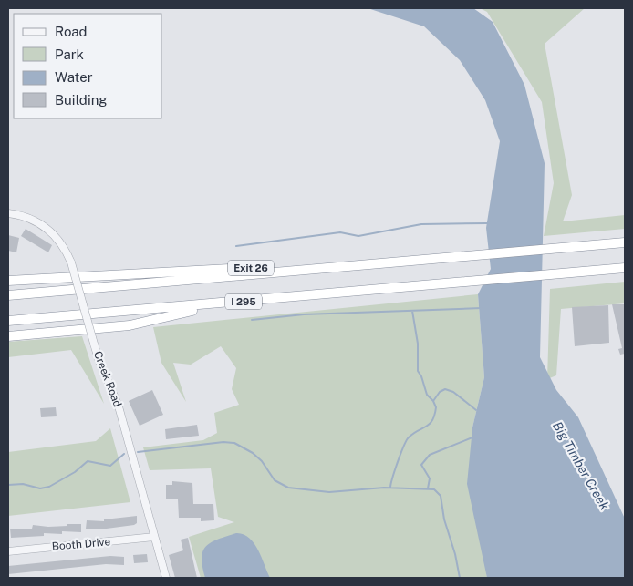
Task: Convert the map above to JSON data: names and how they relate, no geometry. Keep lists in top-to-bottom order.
{
  "streets": {
    "highway": ["Exit 26", "I 295"],
    "street": ["Creek Road", "Booth Drive"]
  },
  "crossings": [
    ["Creek Road", "Booth Drive"]
  ],
  "water": ["Big Timber Creek"],
  "legend": [
    "Road",
    "Park",
    "Water",
    "Building"
  ]
}
